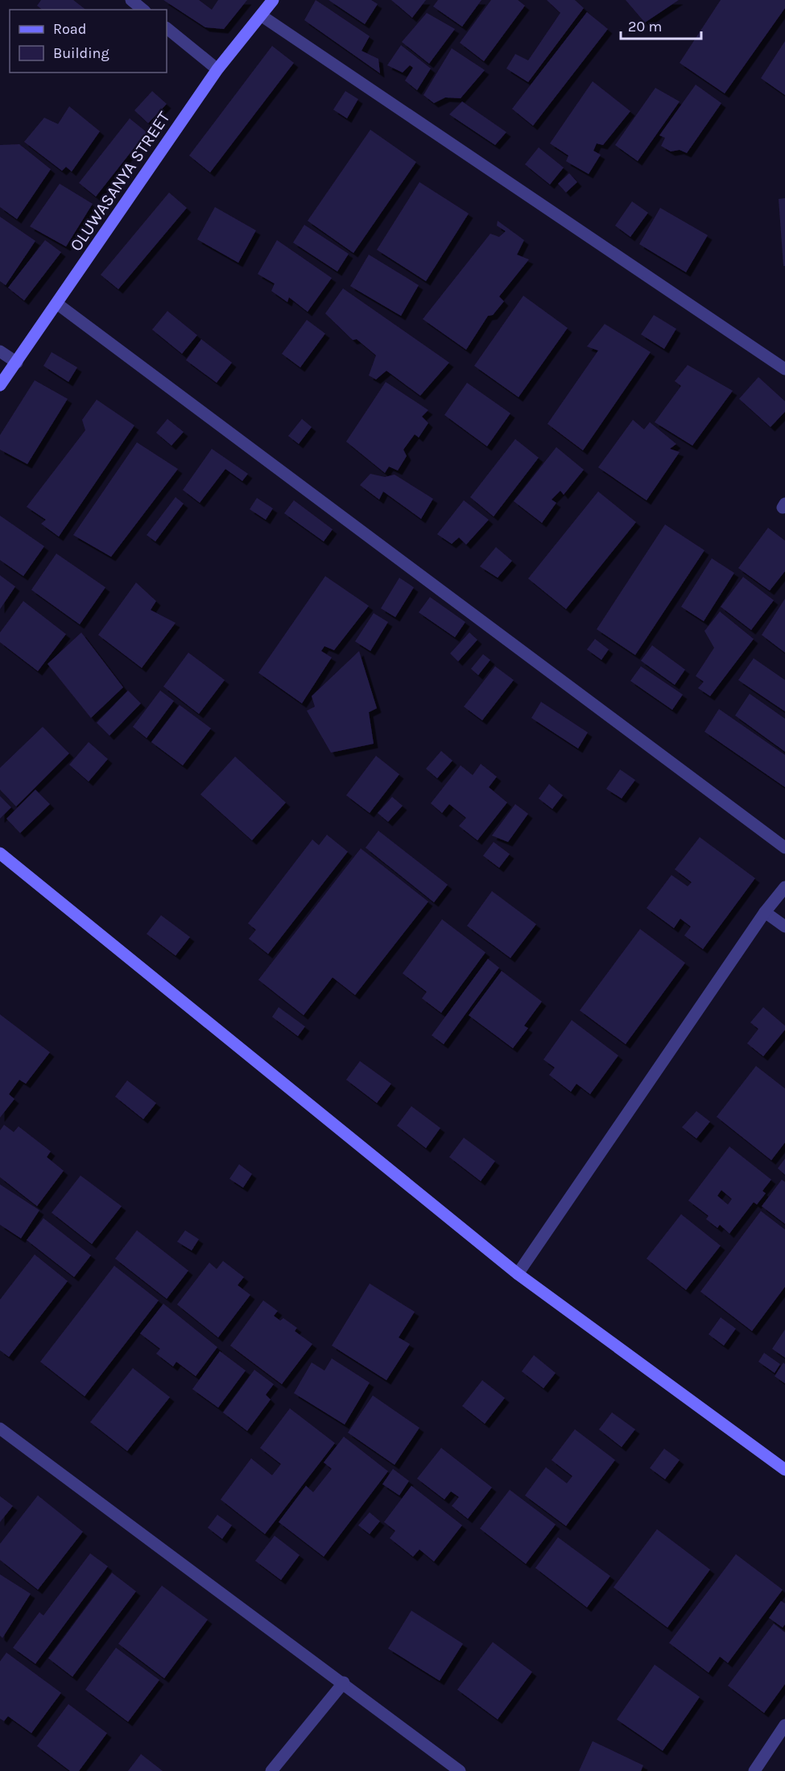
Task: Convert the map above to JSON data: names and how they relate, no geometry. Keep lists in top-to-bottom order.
{
  "streets": {
    "street": ["OLUWASANYA STREET"]
  },
  "legend": ["Road", "Building"],
  "scale_bar": "20 m"
}
